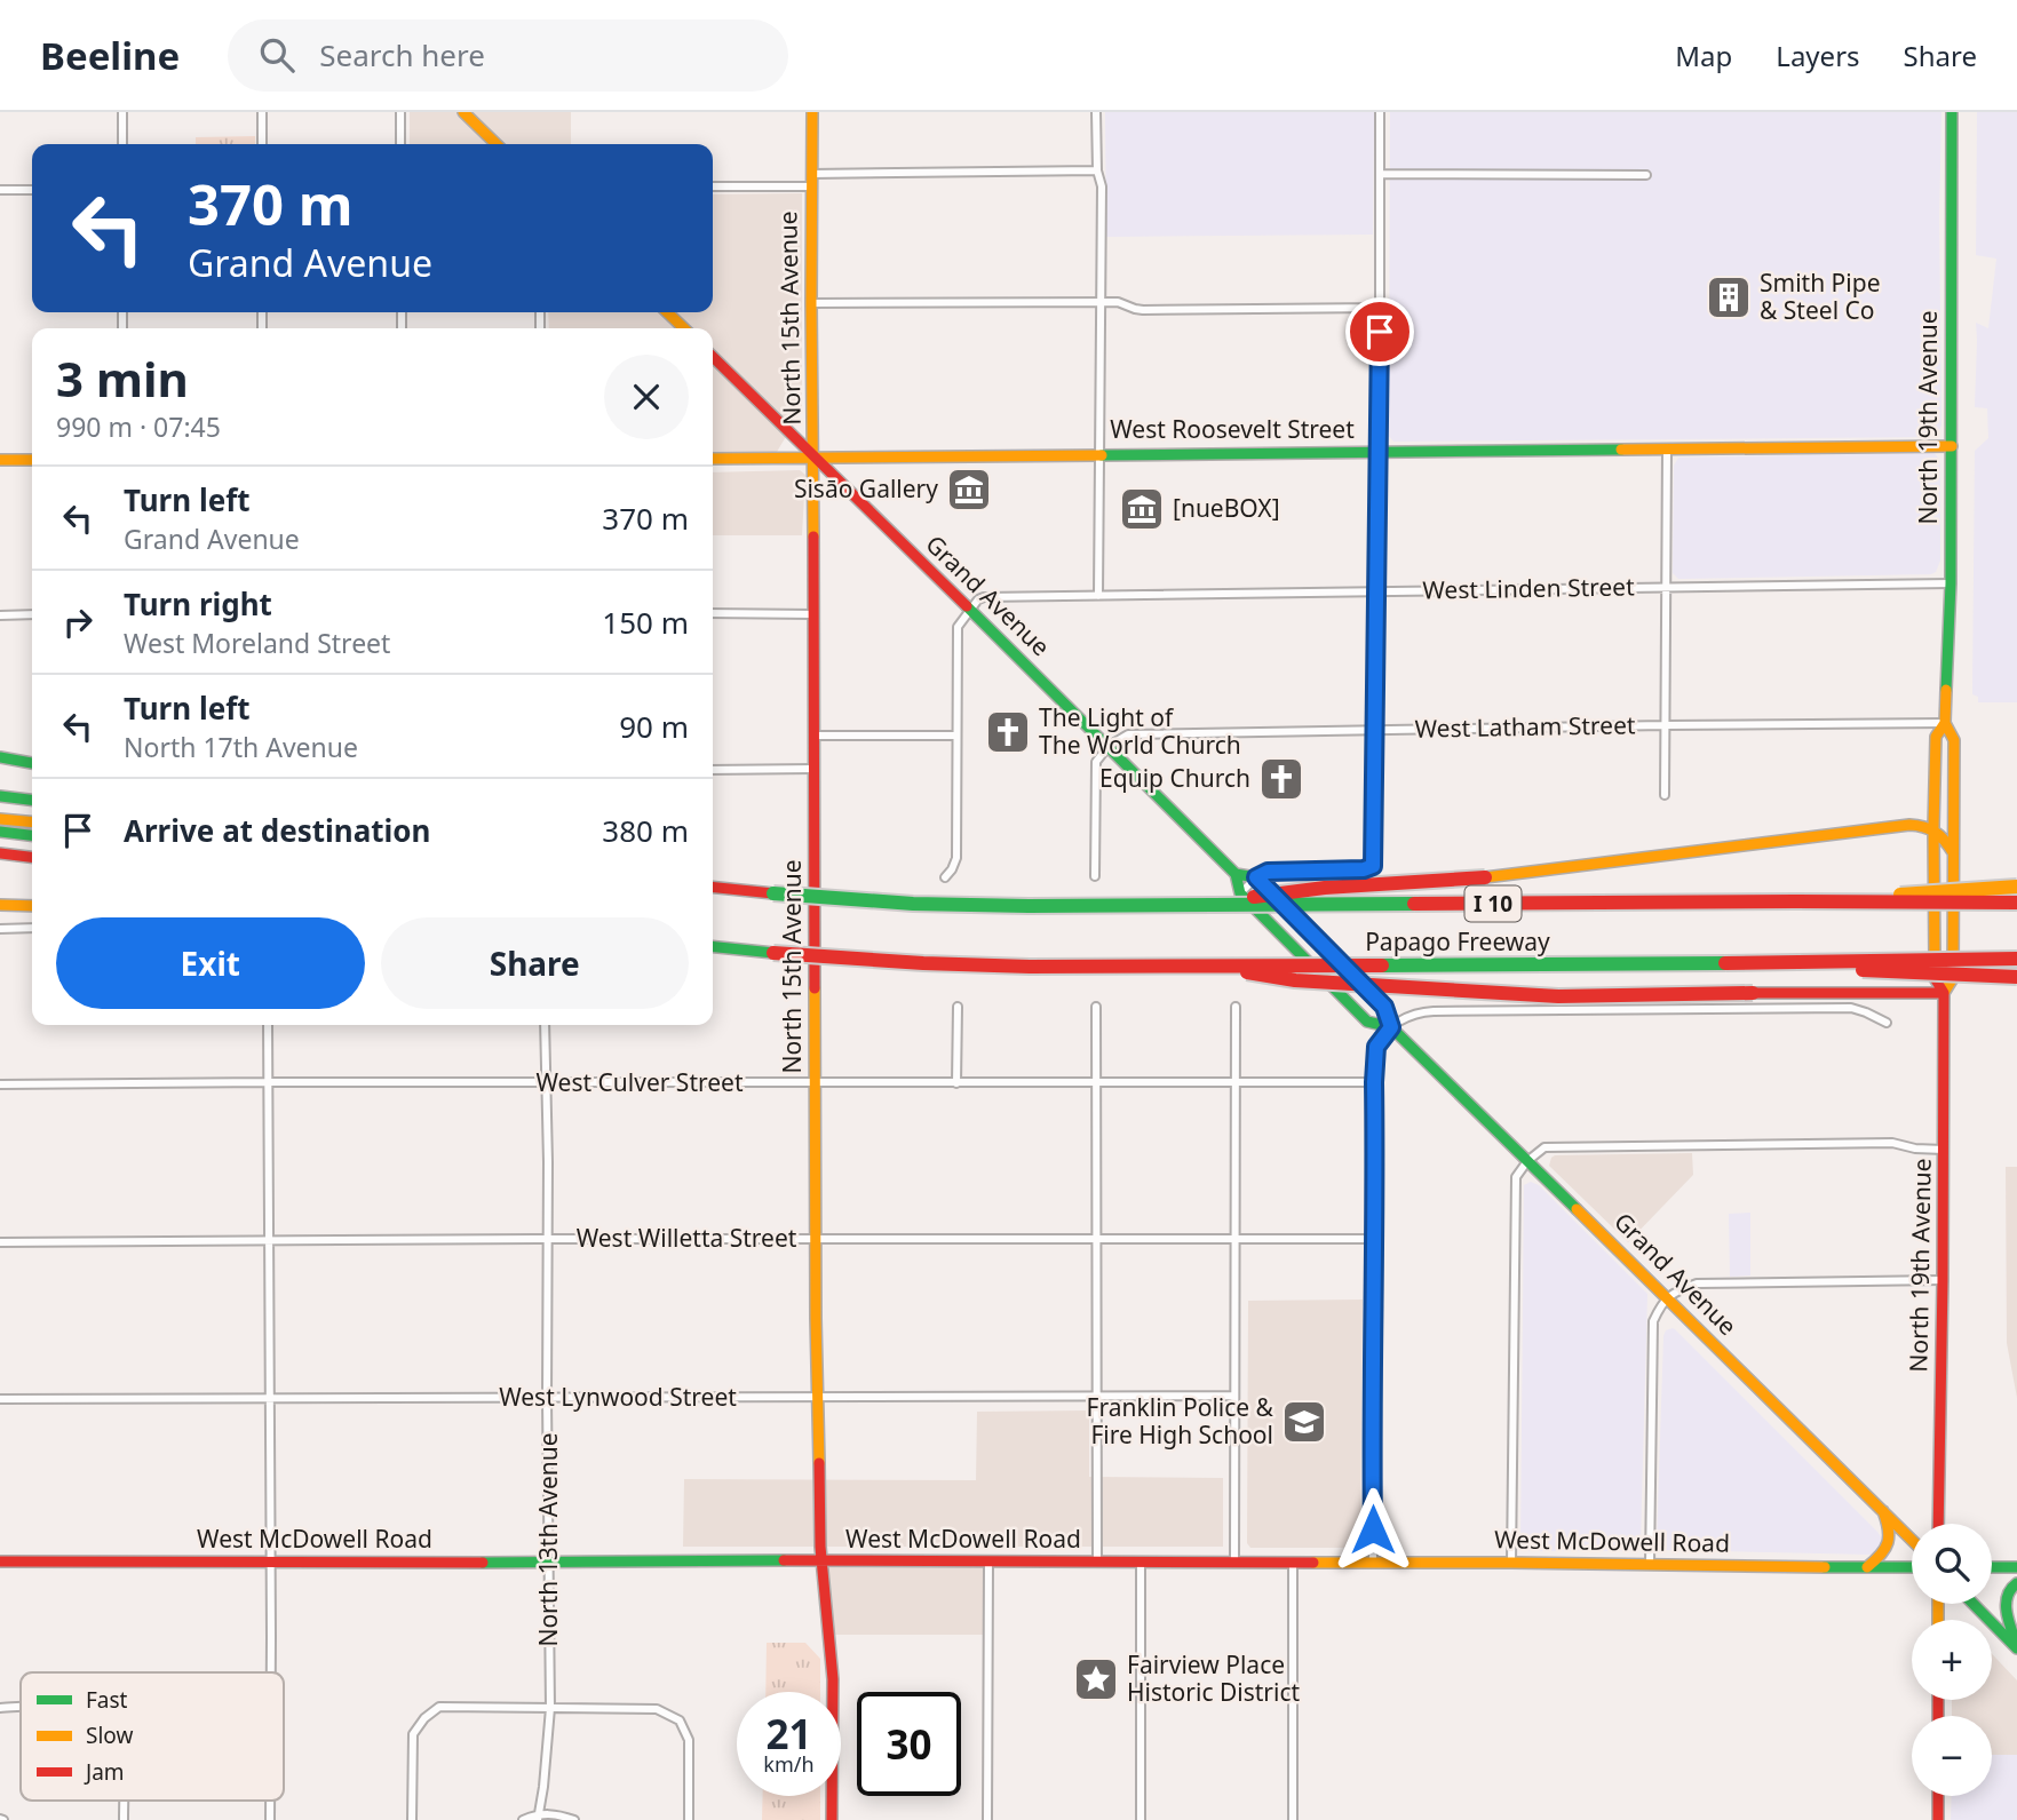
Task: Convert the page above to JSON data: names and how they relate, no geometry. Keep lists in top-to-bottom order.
{
  "streets": {
    "main road": [
      "North 15th Avenue",
      "North 19th Avenue",
      "West Roosevelt Street",
      "Grand Avenue",
      "I 10",
      "Papago Freeway",
      "West McDowell Road"
    ],
    "street": [
      "West Linden Street",
      "West Latham Street",
      "West Culver Street",
      "West Willetta Street",
      "West Lynwood Street",
      "North 13th Avenue"
    ]
  },
  "crossings": [
    ["North 15th Avenue", "West Roosevelt Street"],
    ["North 15th Avenue", "Grand Avenue"],
    ["North 15th Avenue", "West Culver Street"],
    ["North 15th Avenue", "West Willetta Street"],
    ["North 15th Avenue", "West Lynwood Street"],
    ["North 15th Avenue", "West McDowell Road"],
    ["North 19th Avenue", "West Roosevelt Street"],
    ["North 19th Avenue", "West Linden Street"],
    ["North 19th Avenue", "West Latham Street"],
    ["West Roosevelt Street", "Grand Avenue"],
    ["West Linden Street", "Grand Avenue"],
    ["Grand Avenue", "West Latham Street"],
    ["West Culver Street", "North 13th Avenue"],
    ["West Willetta Street", "North 13th Avenue"],
    ["West Lynwood Street", "North 13th Avenue"],
    ["West McDowell Road", "North 13th Avenue"]
  ],
  "places": {
    "building": ["Smith Pipe & Steel Co"],
    "museum": ["Sisāo Gallery", "[nueBOX]"],
    "church": ["The Light of The World Church", "Equip Church"],
    "school or university": ["Franklin Police & Fire High School"],
    "place": ["Fairview Place Historic District"]
  },
  "legend": ["Fast", "Slow", "Jam"],
  "page": {
    "header": "Beeline",
    "search": "Search here",
    "nav": ["Map", "Layers", "Share"],
    "turn": ["370 m", "Grand Avenue"],
    "heading": ["3 min", "990 m · 07:45"],
    "list": [
      {
        "name": "Turn left",
        "note": "Grand Avenue",
        "value": "370 m"
      },
      {
        "name": "Turn right",
        "note": "West Moreland Street",
        "value": "150 m"
      },
      {
        "name": "Turn left",
        "note": "North 17th Avenue",
        "value": "90 m"
      },
      {
        "name": "Arrive at destination",
        "value": "380 m"
      }
    ],
    "buttons": ["Exit", "Share"],
    "map_buttons": ["+", "−"],
    "speed": "21 km/h",
    "limit": "30"
  }
}
